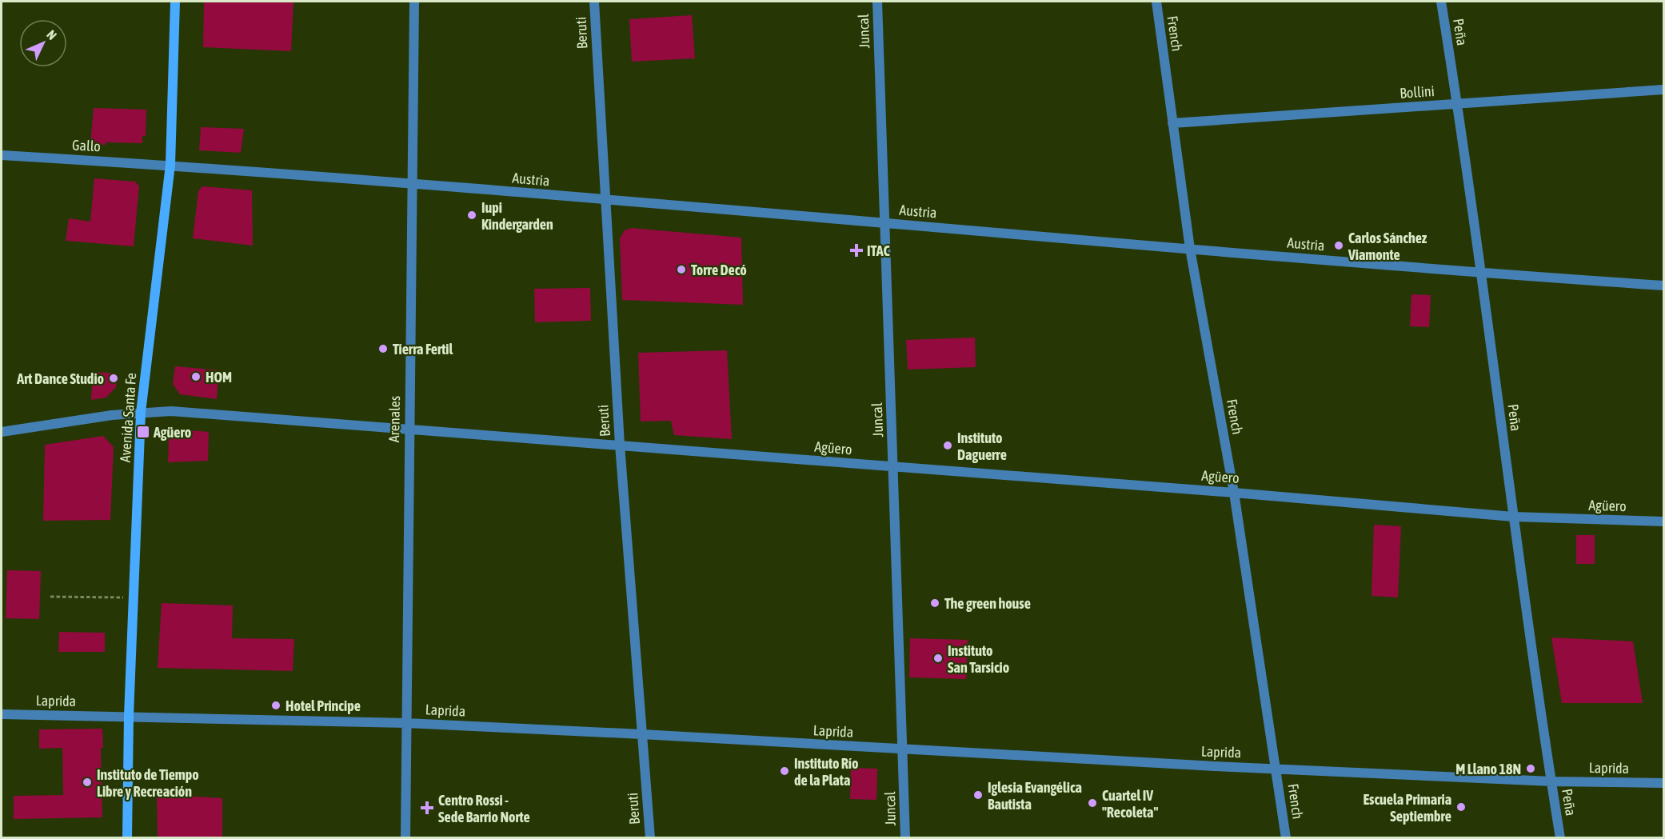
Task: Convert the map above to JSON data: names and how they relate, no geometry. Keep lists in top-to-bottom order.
{
  "streets": {
    "main road": ["Avenida Santa Fe"],
    "street": [
      "Juncal",
      "Peña",
      "Beruti",
      "French",
      "Bollini",
      "Gallo",
      "Austria",
      "Arenales",
      "Agüero",
      "Laprida"
    ]
  },
  "crossings": [
    ["Juncal", "Austria"],
    ["Juncal", "Agüero"],
    ["Juncal", "Laprida"],
    ["Peña", "Bollini"],
    ["Peña", "Austria"],
    ["Peña", "Agüero"],
    ["Peña", "Laprida"],
    ["Beruti", "Austria"],
    ["Beruti", "Agüero"],
    ["Beruti", "Laprida"],
    ["French", "Bollini"],
    ["French", "Austria"],
    ["French", "Agüero"],
    ["French", "Laprida"],
    ["Gallo", "Austria"],
    ["Gallo", "Avenida Santa Fe"],
    ["Austria", "Avenida Santa Fe"],
    ["Austria", "Arenales"],
    ["Avenida Santa Fe", "Agüero"],
    ["Avenida Santa Fe", "Laprida"],
    ["Arenales", "Agüero"],
    ["Arenales", "Laprida"]
  ],
  "places": {
    "other": [
      "Iupi Kindergarden",
      "Carlos Sánchez Viamonte",
      "Torre Decó",
      "Tierra Fertil",
      "HOM",
      "Art Dance Studio",
      "Instituto Daguerre",
      "The green house",
      "Instituto San Tarsicio",
      "Hotel Principe",
      "M Llano 18N",
      "Instituto Río de la Plata",
      "Instituto de Tiempo Libre y Recreación",
      "Iglesia Evangélica Bautista",
      "Cuartel IV \"Recoleta\"",
      "Escuela Primaria Septiembre"
    ],
    "health": ["ITAC", "Centro Rossi - Sede Barrio Norte"],
    "transit": ["Agüero"]
  },
  "north": "top right"
}
